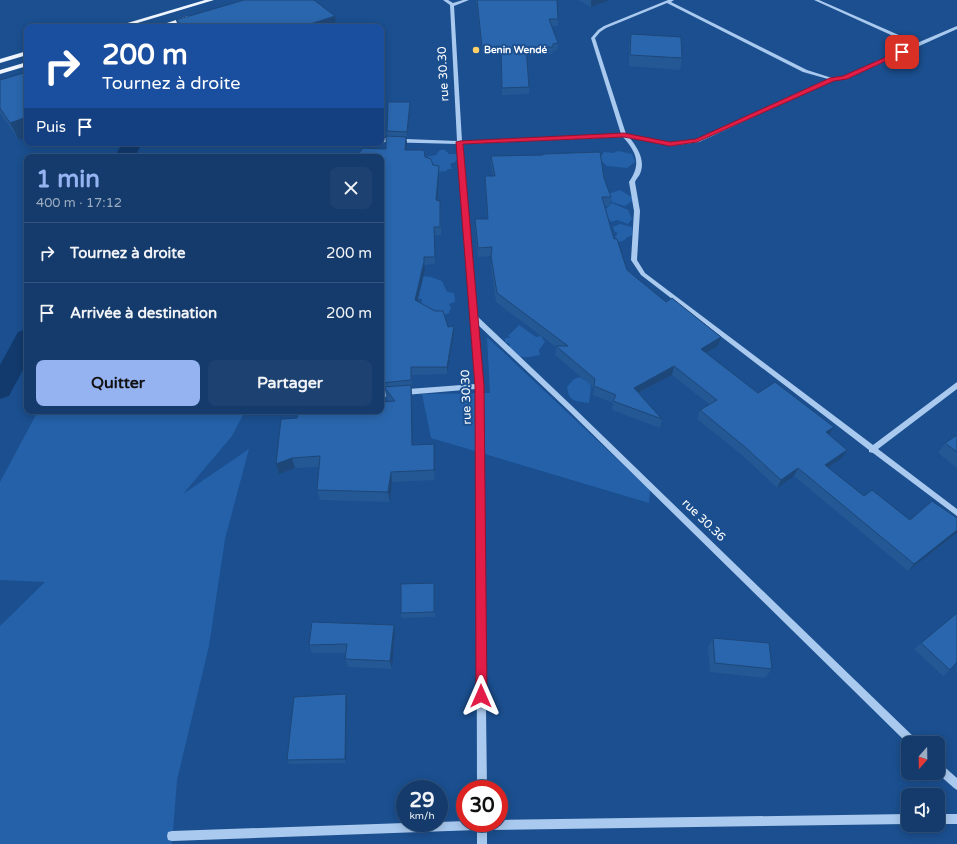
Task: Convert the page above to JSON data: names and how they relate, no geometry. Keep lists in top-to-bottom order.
{
  "streets": {
    "street": ["rue 30.30", "rue 30.36"]
  },
  "crossings": [
    ["rue 30.30", "rue 30.36"]
  ],
  "places": ["Benin Wendé"],
  "north": "bottom",
  "page": {
    "turn": ["200 m", "Tournez à droite"],
    "then": "Puis",
    "heading": ["1 min", "400 m · 17:12"],
    "list": [
      {
        "name": "Tournez à droite",
        "value": "200 m"
      },
      {
        "name": "Arrivée à destination",
        "value": "200 m"
      }
    ],
    "buttons": ["Quitter", "Partager"],
    "speed": "29 km/h",
    "limit": "30"
  }
}
